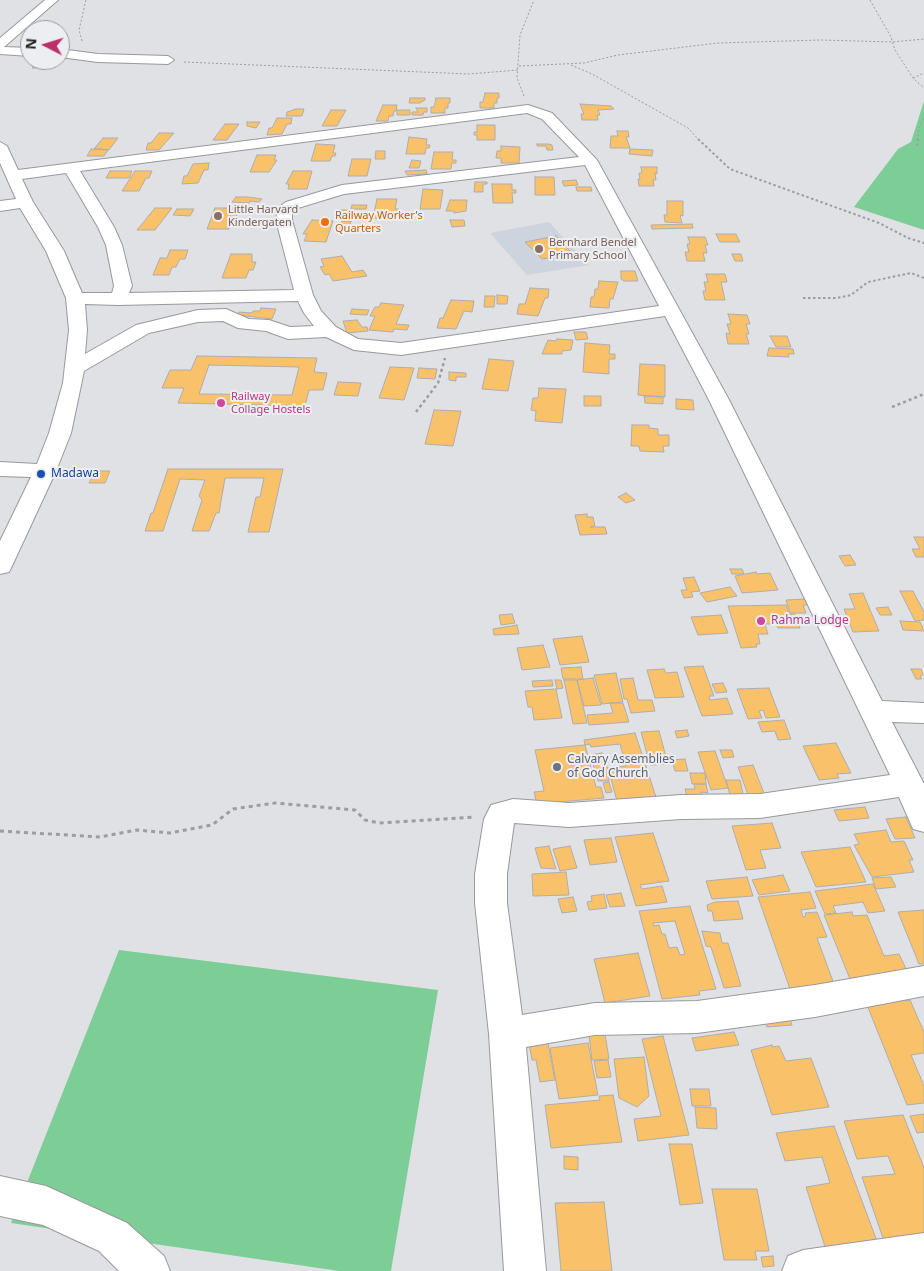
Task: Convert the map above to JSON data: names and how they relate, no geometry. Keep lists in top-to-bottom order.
{
  "places": [
    "Little Harvard Kindergaten",
    "Railway Worker's Quarters",
    "Bernhard Bendel Primary School",
    "Railway Collage Hostels",
    "Madawa",
    "Rahma Lodge",
    "Calvary Assemblies of God Church"
  ],
  "north": "left"
}
